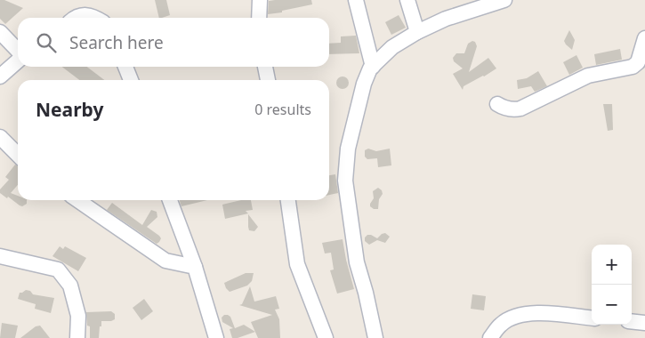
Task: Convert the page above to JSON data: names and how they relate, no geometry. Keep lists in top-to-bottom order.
{
  "page": {
    "search": "Search here",
    "heading": ["Nearby", "0 results"],
    "map_buttons": ["+", "−"]
  }
}
